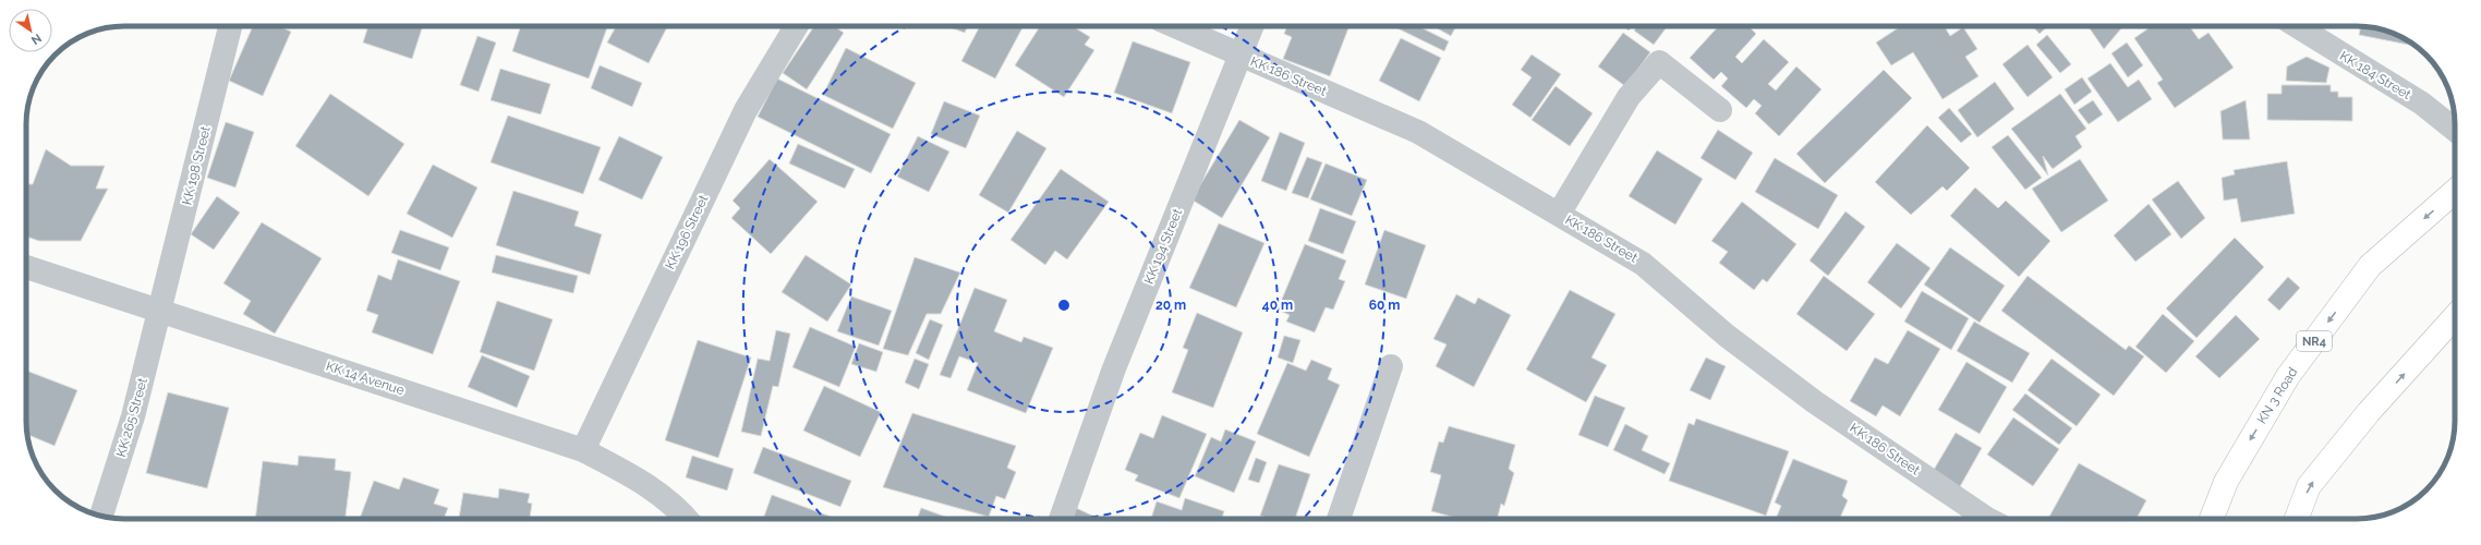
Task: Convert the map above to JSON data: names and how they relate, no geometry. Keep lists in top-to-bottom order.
{
  "streets": {
    "highway": ["NR4", "KN 3 Road"],
    "street": [
      "KK 184 Street",
      "KK 186 Street",
      "KK 198 Street",
      "KK 196 Street",
      "KK 194 Street",
      "KK 14 Avenue",
      "KK 265 Street"
    ]
  },
  "crossings": [
    ["KK 186 Street", "KK 194 Street"],
    ["KK 198 Street", "KK 14 Avenue"],
    ["KK 198 Street", "KK 265 Street"],
    ["KK 196 Street", "KK 14 Avenue"],
    ["KK 14 Avenue", "KK 265 Street"]
  ],
  "north": "bottom right",
  "rings": ["20 m", "40 m", "60 m"]
}
